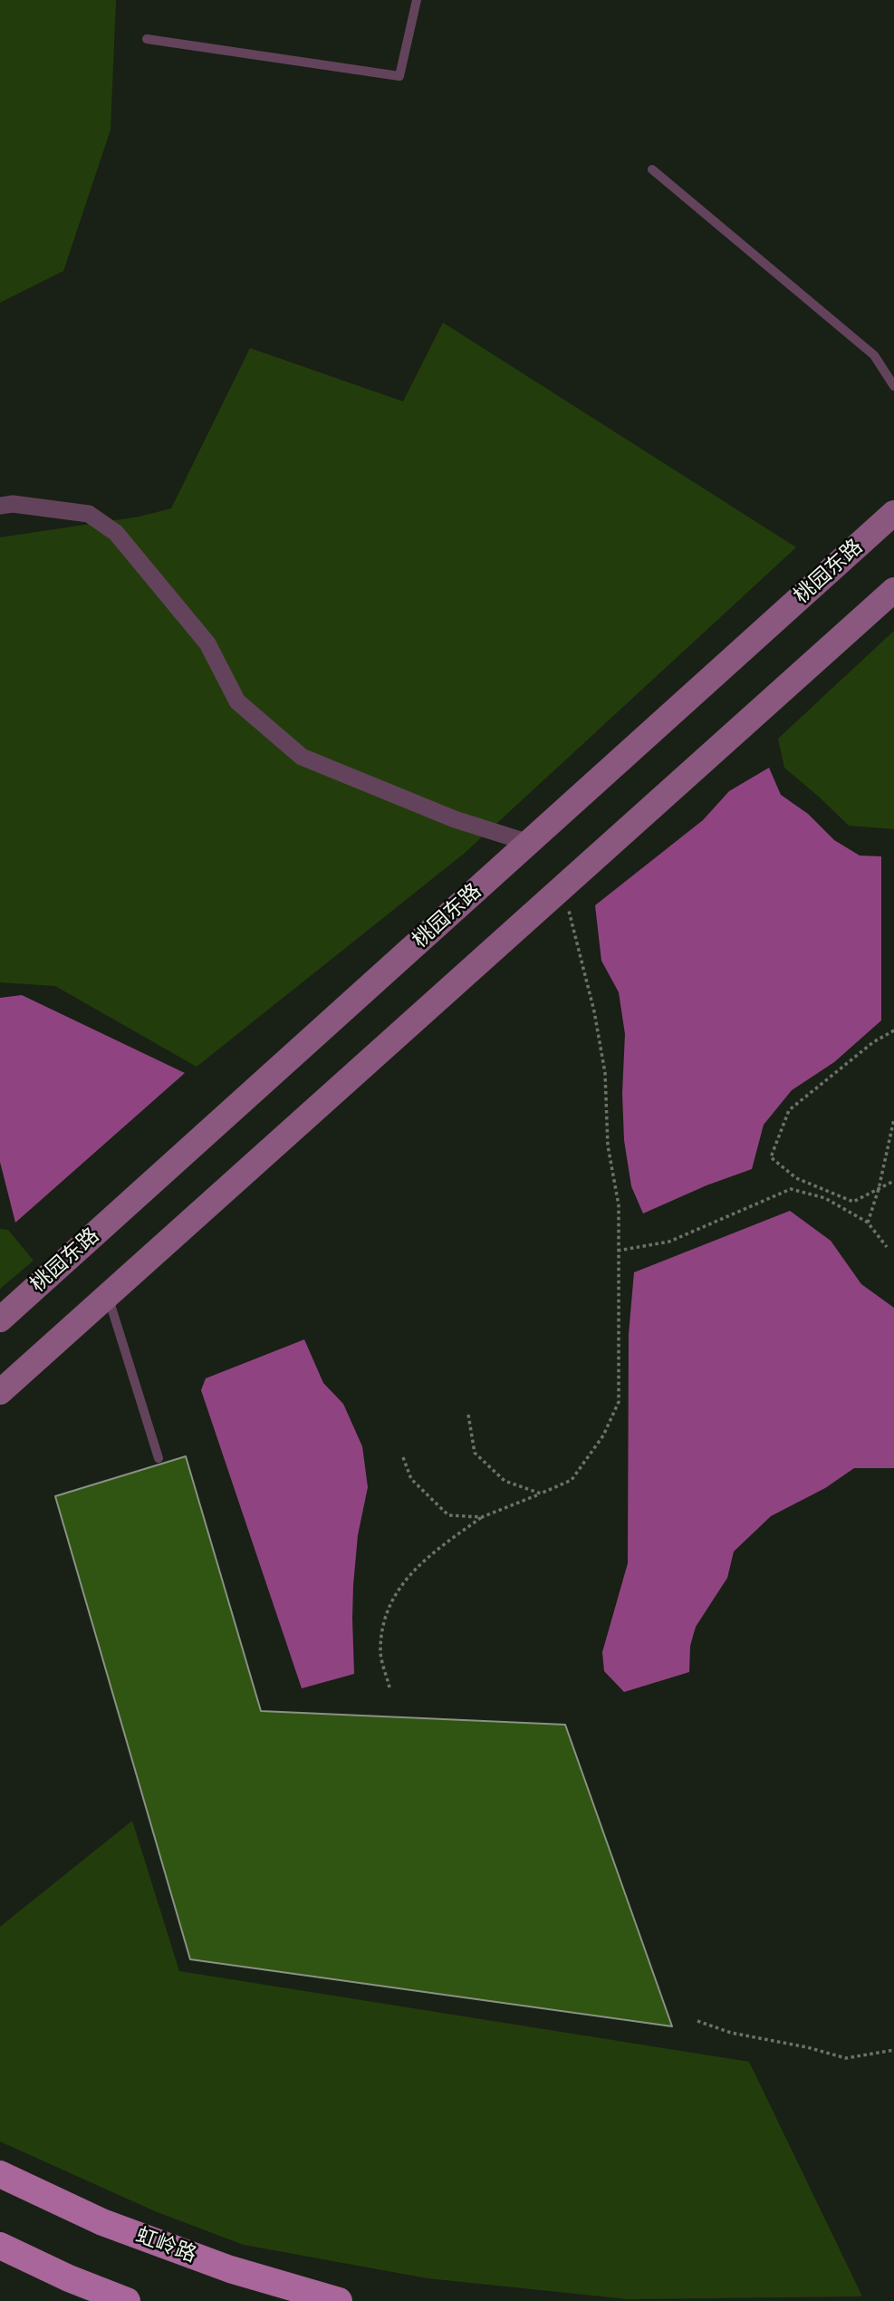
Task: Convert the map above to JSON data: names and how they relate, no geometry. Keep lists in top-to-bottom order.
{
  "streets": {
    "main road": ["桃园东路", "虹岭路"]
  }
}
